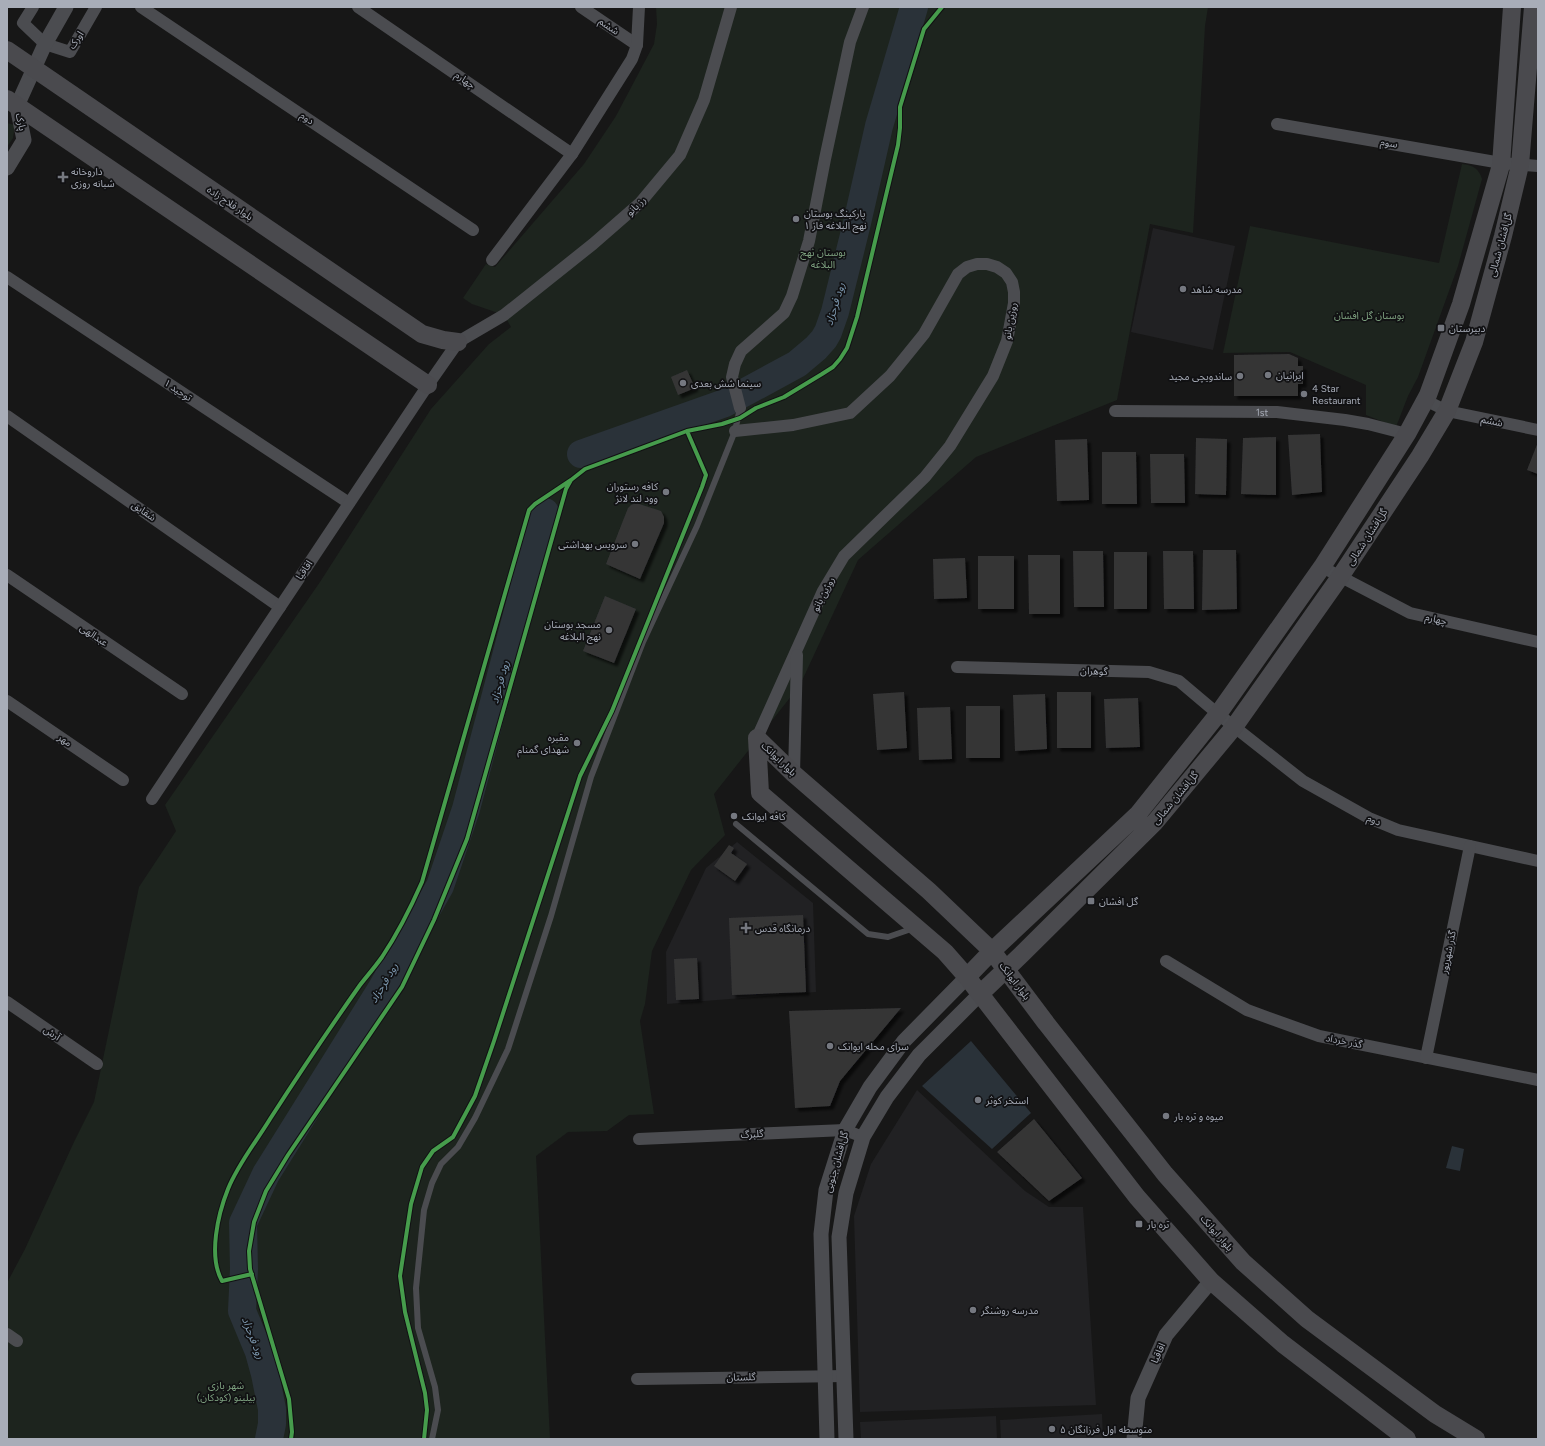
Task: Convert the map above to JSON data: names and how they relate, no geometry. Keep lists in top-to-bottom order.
{
  "streets": {
    "main road": ["بلوار فلاح زاده", "گل‌افشان شمالی", "بلوار ایوانک"],
    "street": [
      "ششم",
      "اورک",
      "چهارم",
      "دوم",
      "پارک",
      "سوم",
      "رز بانو",
      "روژین بانو",
      "توحید ۱",
      "1st",
      "شقایق",
      "اقاقیا",
      "عبدالهی",
      "گوهران",
      "مهر",
      "گذر شهریور",
      "آرش",
      "گذر خرداد",
      "گلبرگ",
      "گل‌افشان جنوبی",
      "گلستان"
    ]
  },
  "crossings": [
    ["ششم", "گل‌افشان شمالی"],
    ["چهارم", "گل‌افشان شمالی"],
    ["دوم", "گل‌افشان شمالی"],
    ["دوم", "گوهران"],
    ["دوم", "گذر شهریور"],
    ["سوم", "گل‌افشان شمالی"],
    ["بلوار فلاح زاده", "رز بانو"],
    ["بلوار فلاح زاده", "اقاقیا"],
    ["رز بانو", "اقاقیا"],
    ["گل‌افشان شمالی", "1st"],
    ["گل‌افشان شمالی", "گوهران"],
    ["گل‌افشان شمالی", "بلوار ایوانک"],
    ["گل‌افشان شمالی", "گل‌افشان جنوبی"],
    ["روژین بانو", "بلوار ایوانک"],
    ["توحید ۱", "اقاقیا"],
    ["شقایق", "اقاقیا"],
    ["اقاقیا", "بلوار ایوانک"],
    ["بلوار ایوانک", "گل‌افشان جنوبی"],
    ["گذر شهریور", "گذر خرداد"],
    ["گلبرگ", "گل‌افشان جنوبی"],
    ["گل‌افشان جنوبی", "گلستان"]
  ],
  "water": ["رود فرحزاد"],
  "parks": ["بوستان نهج البلاغه", "بوستان گل افشان", "شهر بازی بیلینو (کودکان)"],
  "places": {
    "health": ["داروخانه شبانه روزی", "درمانگاه قدس"],
    "other": [
      "پارکینگ بوستان نهج البلاغه فاز ۱",
      "مدرسه شاهد",
      "ایرانیان",
      "ساندویچی مجید",
      "سینما شش بعدی",
      "4 Star Restaurant",
      "کافه رستوران وود لند لانژ",
      "سرویس بهداشتی",
      "مسجد بوستان نهج البلاغه",
      "مقبره شهدای گمنام",
      "کافه ایوانک",
      "سرای محله ایوانک",
      "استخر کوثر",
      "میوه و تره بار",
      "مدرسه روشنگر",
      "متوسطه اول فرزانگان ۵"
    ],
    "transit": ["دبیرستان", "گل افشان", "تره بار"]
  }
}
